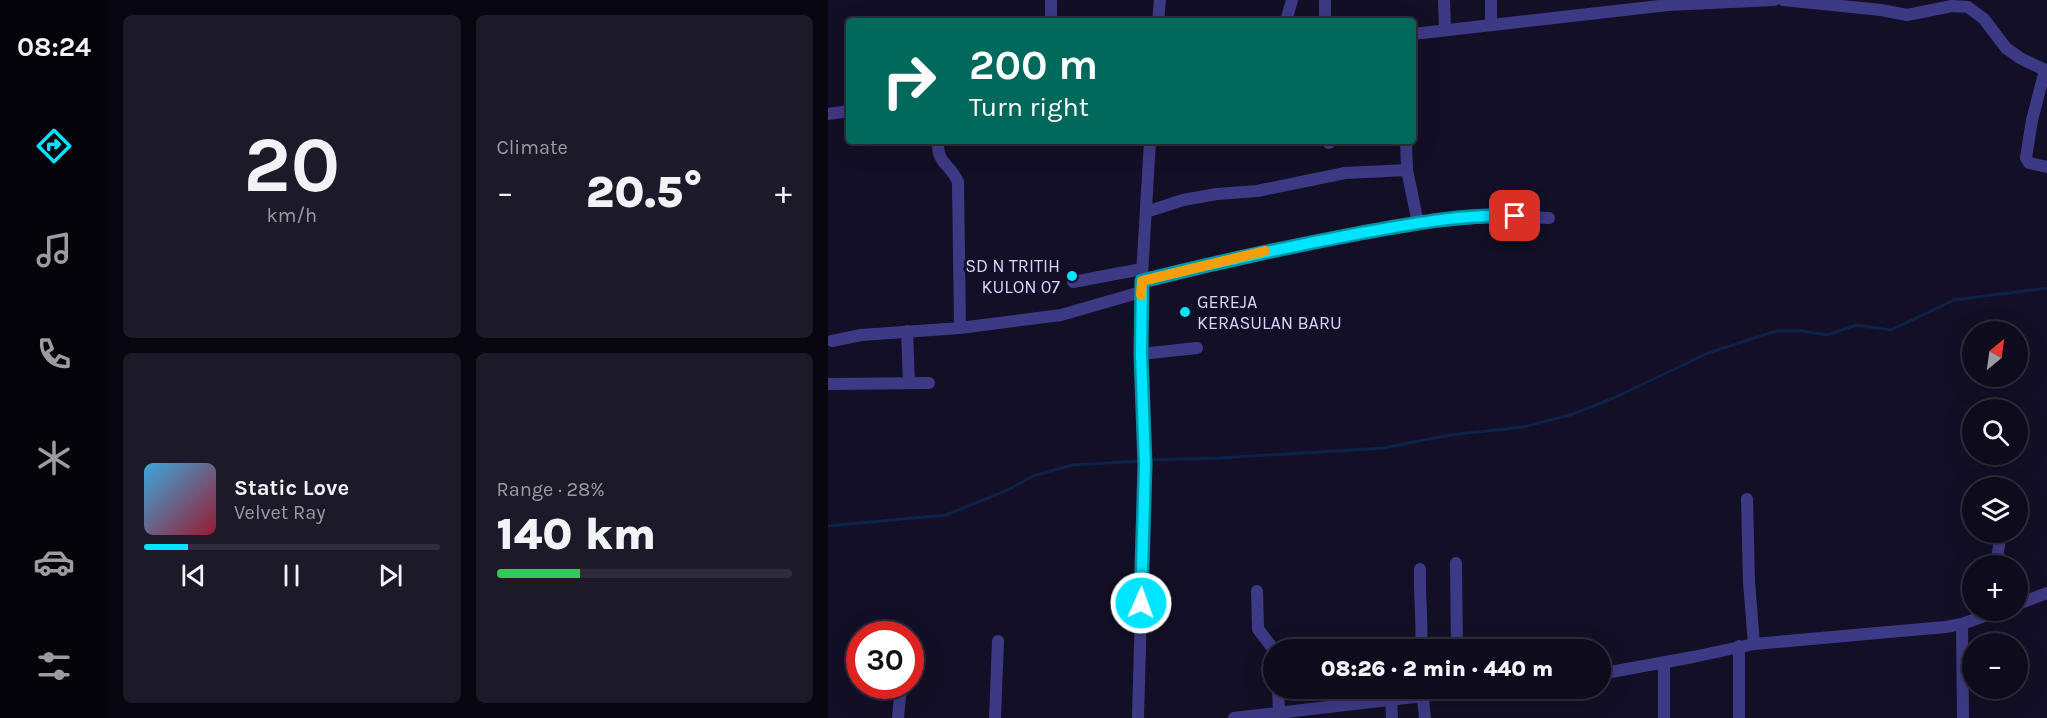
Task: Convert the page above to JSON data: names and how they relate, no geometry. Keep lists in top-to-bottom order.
{
  "places": ["SD N TRITIH KULON 07", "GEREJA KERASULAN BARU"],
  "north": "top right",
  "page": {
    "tabs": "08:24",
    "tile": [
      ["20", "km/h"],
      "Climate",
      ["Range · 28%", "140 km"]
    ],
    "turn": ["200 m", "Turn right"],
    "heat": ["−", "20.5°", "+"],
    "map_buttons": ["+", "−"],
    "song": ["Static Love", "Velvet Ray"],
    "limit": "30",
    "trip": "08:26 · 2 min · 440 m"
  }
}
